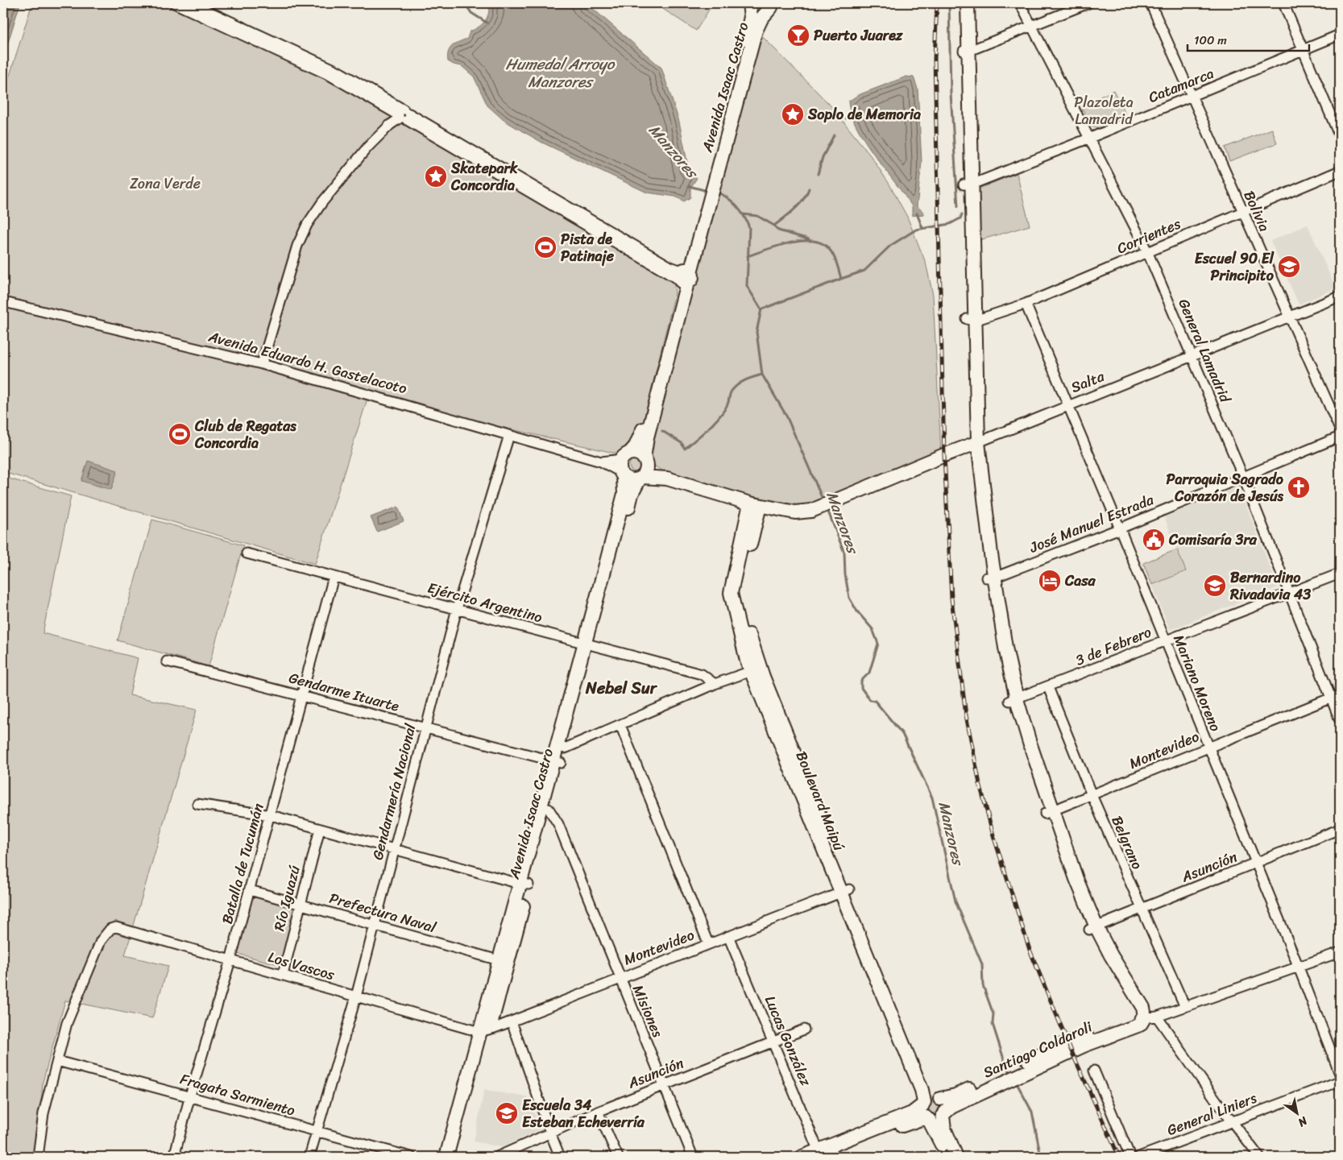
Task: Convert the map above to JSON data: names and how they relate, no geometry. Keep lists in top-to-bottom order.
{
  "streets": {
    "main road": [
      "Avenida Isaac Castro",
      "Salta",
      "Boulevard Maipú",
      "Santiago Coldaroli"
    ],
    "street": [
      "Catamarca",
      "Bolivia",
      "Corrientes",
      "General Lamadrid",
      "Avenida Eduardo H. Gastelacoto",
      "José Manuel Estrada",
      "Ejército Argentino",
      "3 de Febrero",
      "Mariano Moreno",
      "Gendarme Ituarte",
      "Montevideo",
      "Gendarmería Nacional",
      "Belgrano",
      "Batalla de Tucumán",
      "Asunción",
      "Río Iguazú",
      "Prefectura Naval",
      "Los Vascos",
      "Misiones",
      "Lucas González",
      "Fragata Sarmiento",
      "General Liniers"
    ]
  },
  "crossings": [
    ["Catamarca", "Bolivia"],
    ["Catamarca", "General Lamadrid"],
    ["Avenida Isaac Castro", "Avenida Eduardo H. Gastelacoto"],
    ["Avenida Isaac Castro", "Ejército Argentino"],
    ["Avenida Isaac Castro", "Gendarme Ituarte"],
    ["Avenida Isaac Castro", "Montevideo"],
    ["Avenida Isaac Castro", "Prefectura Naval"],
    ["Avenida Isaac Castro", "Los Vascos"],
    ["Avenida Isaac Castro", "Misiones"],
    ["Bolivia", "Corrientes"],
    ["Bolivia", "Salta"],
    ["Corrientes", "General Lamadrid"],
    ["Corrientes", "Mariano Moreno"],
    ["General Lamadrid", "Salta"],
    ["General Lamadrid", "José Manuel Estrada"],
    ["General Lamadrid", "3 de Febrero"],
    ["General Lamadrid", "Montevideo"],
    ["Avenida Eduardo H. Gastelacoto", "Gendarmería Nacional"],
    ["Salta", "Mariano Moreno"],
    ["Salta", "Boulevard Maipú"],
    ["José Manuel Estrada", "Mariano Moreno"],
    ["Ejército Argentino", "Gendarmería Nacional"],
    ["Ejército Argentino", "Batalla de Tucumán"],
    ["3 de Febrero", "Mariano Moreno"],
    ["3 de Febrero", "Belgrano"],
    ["Mariano Moreno", "Montevideo"],
    ["Mariano Moreno", "Asunción"],
    ["Mariano Moreno", "Santiago Coldaroli"],
    ["Gendarme Ituarte", "Gendarmería Nacional"],
    ["Gendarme Ituarte", "Batalla de Tucumán"],
    ["Montevideo", "Boulevard Maipú"],
    ["Montevideo", "Belgrano"],
    ["Montevideo", "Los Vascos"],
    ["Montevideo", "Misiones"],
    ["Montevideo", "Lucas González"],
    ["Gendarmería Nacional", "Prefectura Naval"],
    ["Gendarmería Nacional", "Los Vascos"],
    ["Gendarmería Nacional", "Fragata Sarmiento"],
    ["Boulevard Maipú", "Santiago Coldaroli"],
    ["Belgrano", "Asunción"],
    ["Belgrano", "Santiago Coldaroli"],
    ["Batalla de Tucumán", "Prefectura Naval"],
    ["Batalla de Tucumán", "Los Vascos"],
    ["Batalla de Tucumán", "Fragata Sarmiento"],
    ["Asunción", "Misiones"],
    ["Asunción", "Lucas González"],
    ["Río Iguazú", "Prefectura Naval"],
    ["Río Iguazú", "Los Vascos"],
    ["Los Vascos", "Fragata Sarmiento"],
    ["Lucas González", "Santiago Coldaroli"]
  ],
  "districts": ["Nebel Sur"],
  "water": ["Humedal Arroyo Manzores", "Manzores"],
  "parks": ["Plazoleta Lamadrid", "Zona Verde"],
  "places": {
    "bar": ["Puerto Juarez"],
    "place": ["Soplo de Memoria", "Skatepark Concordia"],
    "sports": ["Pista de Patinaje", "Club de Regatas Concordia"],
    "school or university": ["Escuel 90 El Principito", "Bernardino Rivadavia 43", "Escuela 34 Esteban Echeverría"],
    "church": ["Parroquia Sagrado Corazón de Jesús"],
    "public building": ["Comisaría 3ra"],
    "hotel": ["Casa"]
  },
  "scale_bar": "100 m",
  "north": "bottom right"
}
